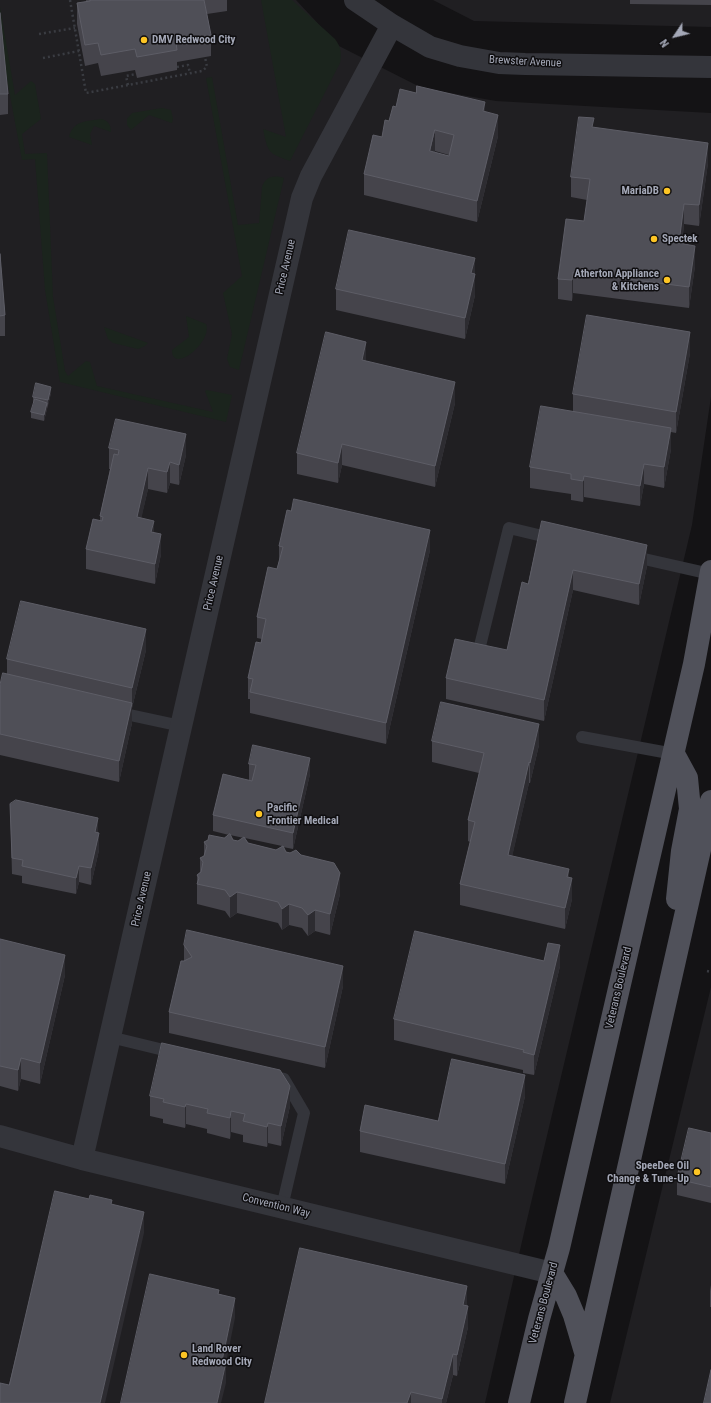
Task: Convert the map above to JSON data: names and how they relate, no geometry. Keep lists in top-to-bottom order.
{
  "streets": {
    "main road": ["Veterans Boulevard"],
    "street": ["Brewster Avenue", "Price Avenue", "Convention Way"]
  },
  "crossings": [
    ["Brewster Avenue", "Price Avenue"],
    ["Price Avenue", "Convention Way"],
    ["Veterans Boulevard", "Convention Way"]
  ],
  "places": [
    "DMV Redwood City",
    "MariaDB",
    "Spectek",
    "Atherton Appliance & Kitchens",
    "Pacific Frontier Medical",
    "SpeeDee Oil Change & Tune-Up",
    "Land Rover Redwood City"
  ],
  "north": "bottom left"
}
